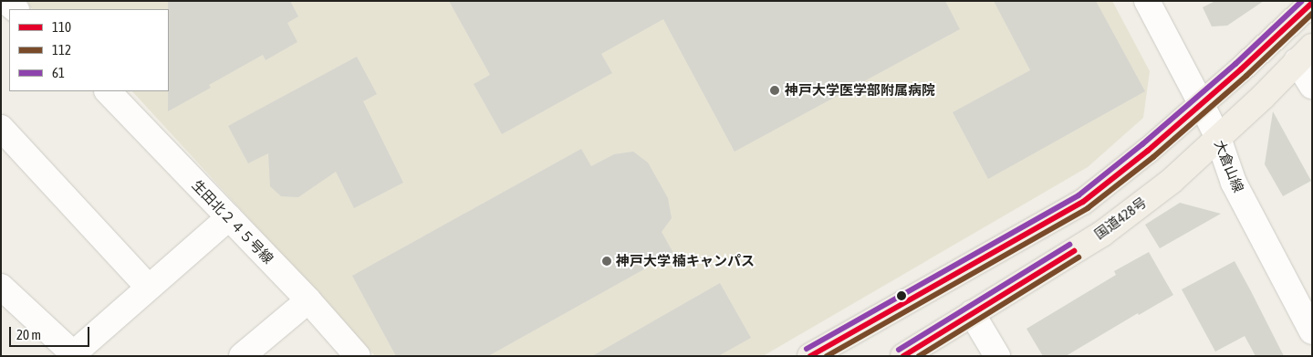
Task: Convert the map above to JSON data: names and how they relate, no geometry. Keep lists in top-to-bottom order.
{
  "streets": {
    "highway": ["国道428号"],
    "street": ["大倉山線", "生田北２４５号線"]
  },
  "crossings": [
    ["大倉山線", "国道428号"]
  ],
  "places": ["神戸大学医学部附属病院", "神戸大学 楠キャンパス"],
  "lines": ["transit line 61", "transit line 110", "transit line 112"],
  "legend": ["110", "112", "61"],
  "scale_bar": "20 m"
}
